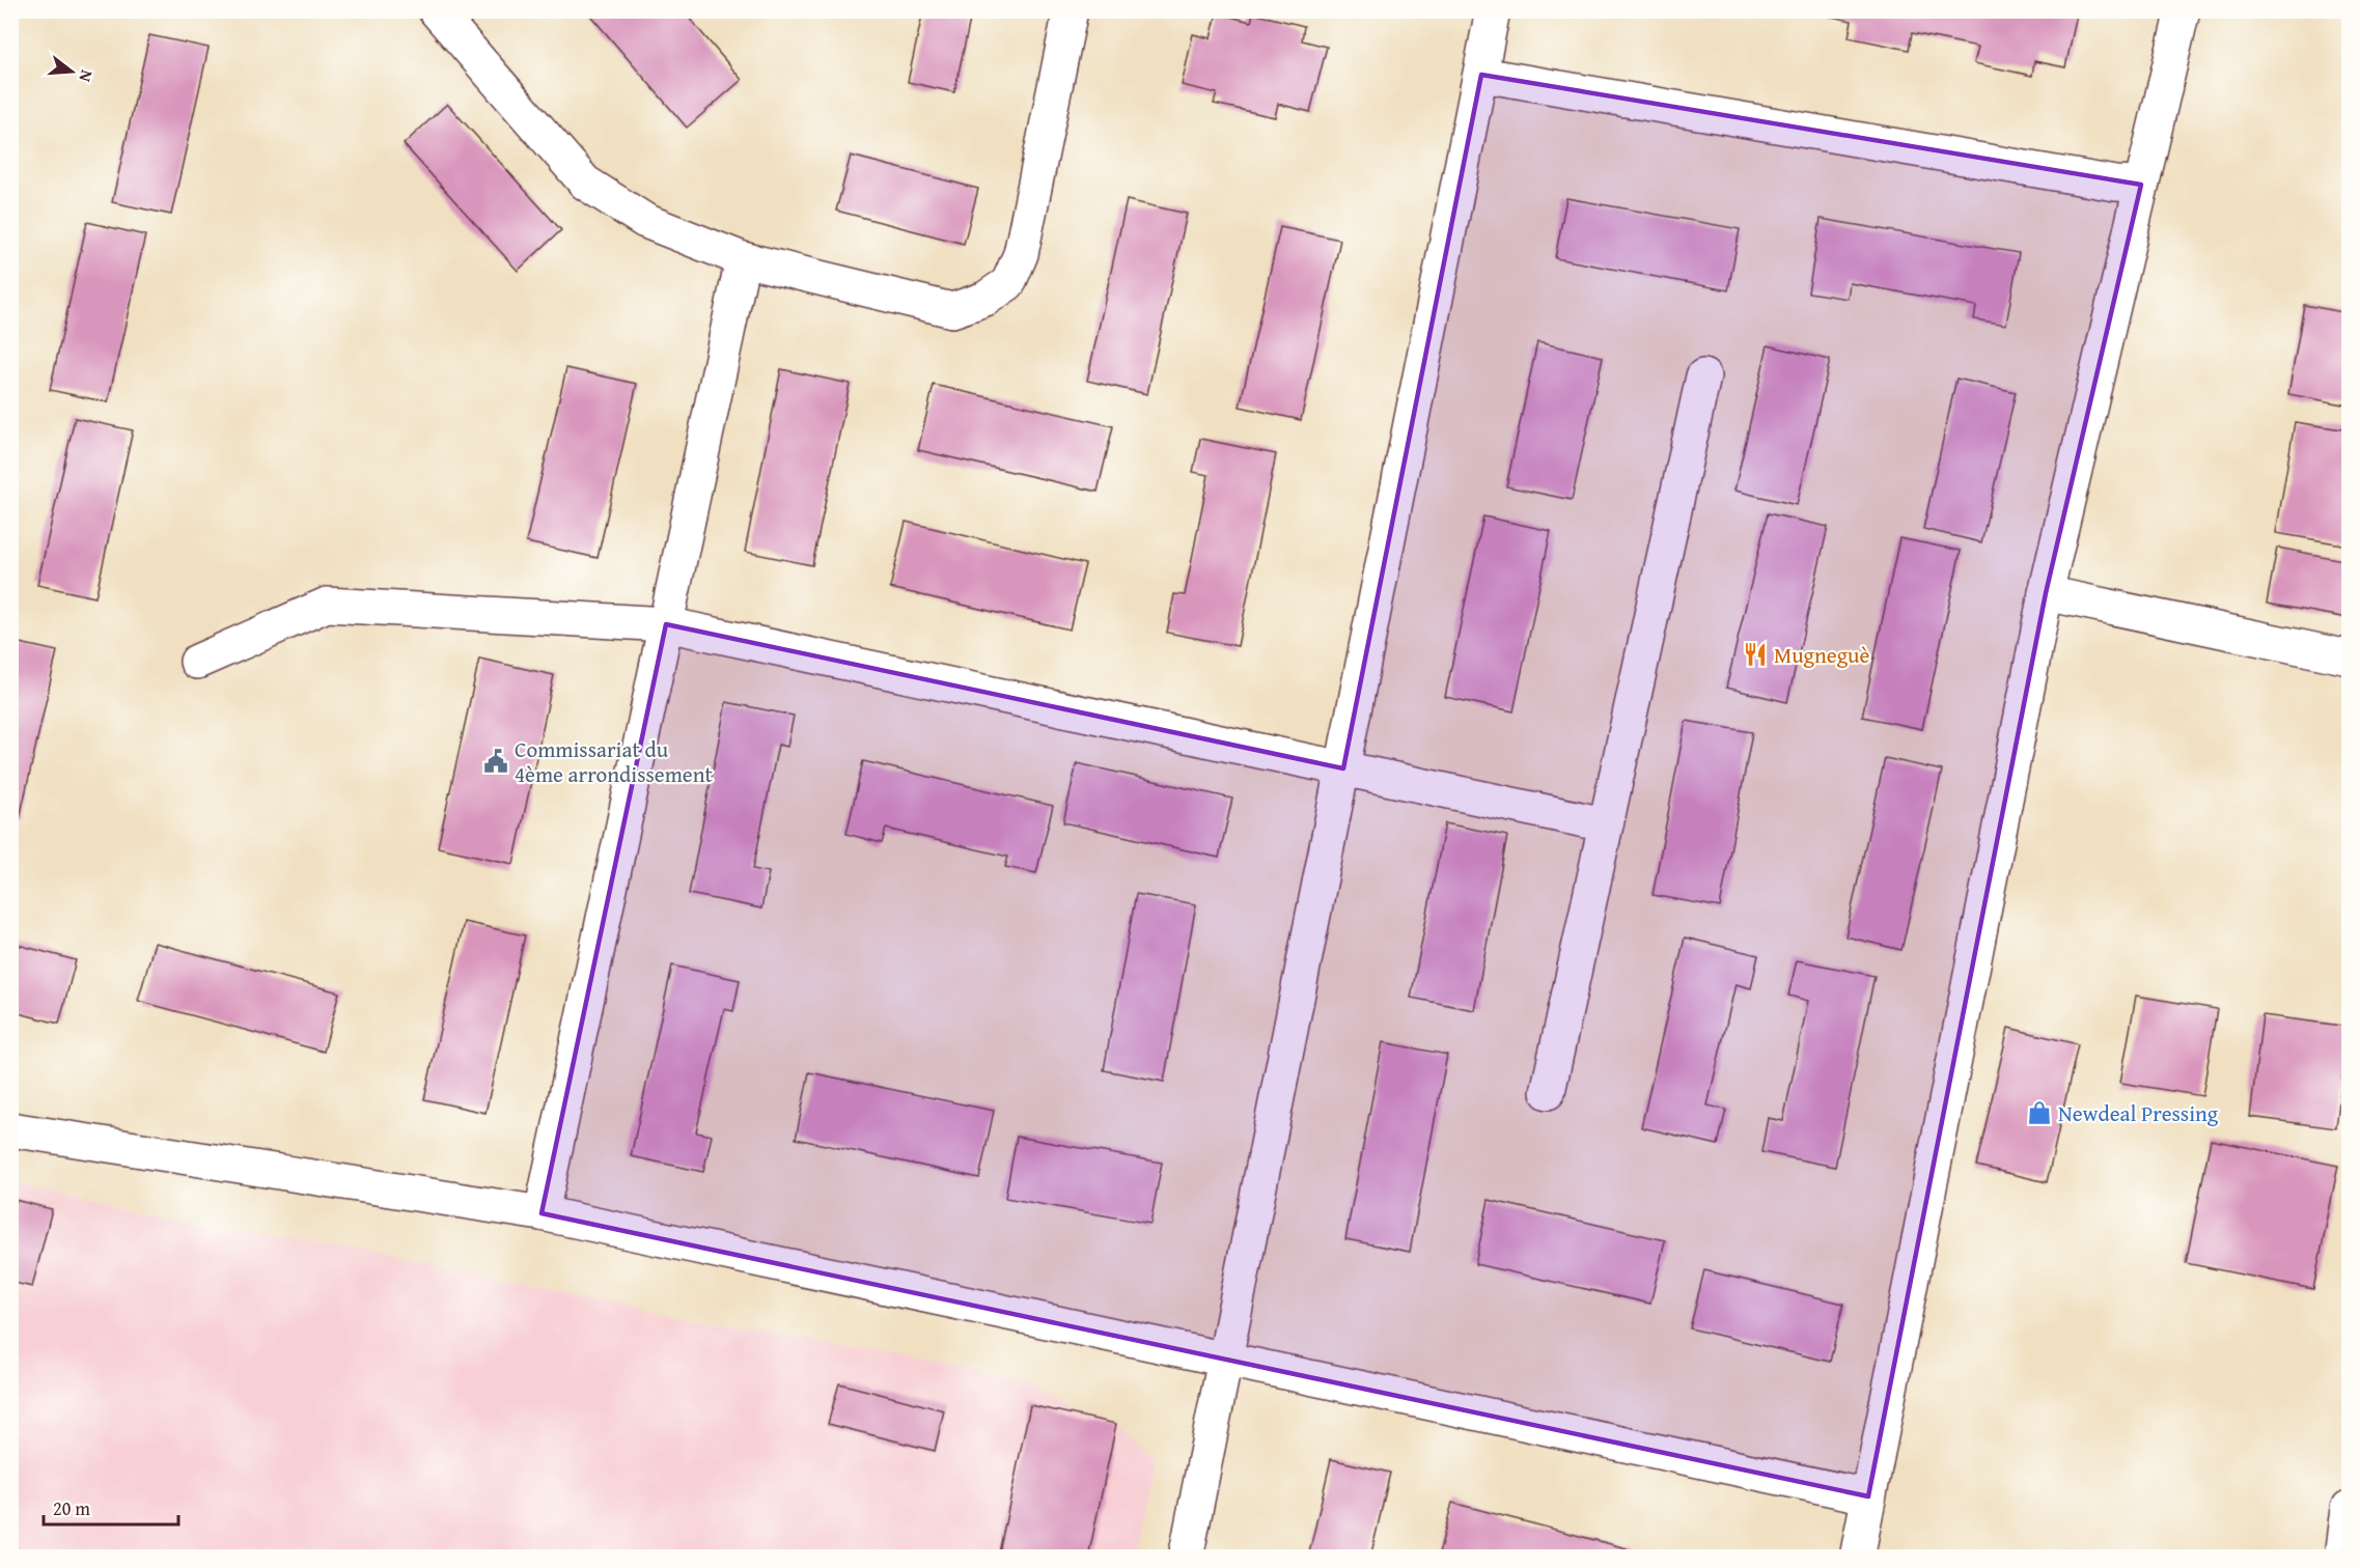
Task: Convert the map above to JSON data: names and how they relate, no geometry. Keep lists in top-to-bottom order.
{
  "places": {
    "restaurant": ["Mugneguè"],
    "public building": ["Commissariat du 4ème arrondissement"],
    "shop": ["Newdeal Pressing"]
  },
  "scale_bar": "20 m",
  "north": "right"
}
